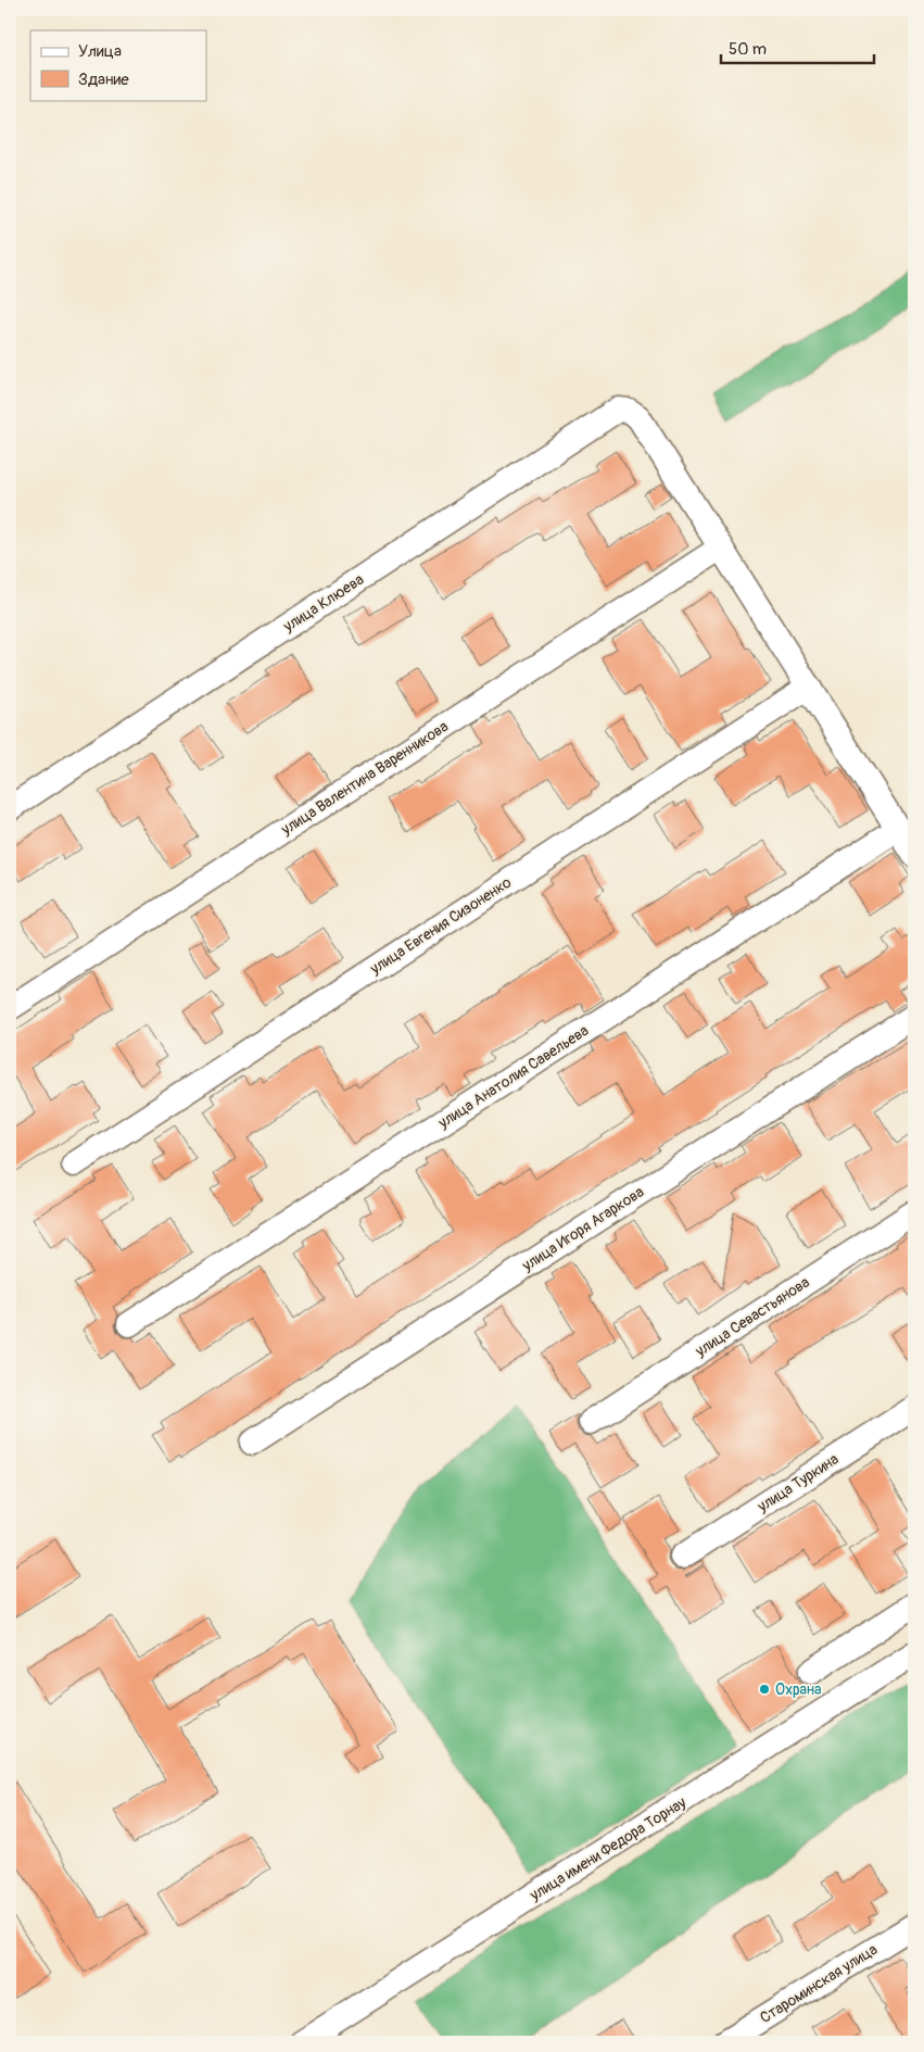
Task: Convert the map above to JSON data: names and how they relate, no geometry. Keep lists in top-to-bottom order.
{
  "streets": {
    "street": [
      "улица Клюева",
      "улица Валентина Варенникова",
      "улица Евгения Сизоненко",
      "улица Анатолия Савельева",
      "улица Игоря Агаркова",
      "улица Севастьянова",
      "улица Туркина",
      "улица имени Федора Торнау",
      "Староминская улица"
    ]
  },
  "crossings": [
    ["улица Клюева", "улица Валентина Варенникова"]
  ],
  "places": ["Охрана"],
  "legend": ["Улица", "Здание"],
  "scale_bar": "50 m"
}
